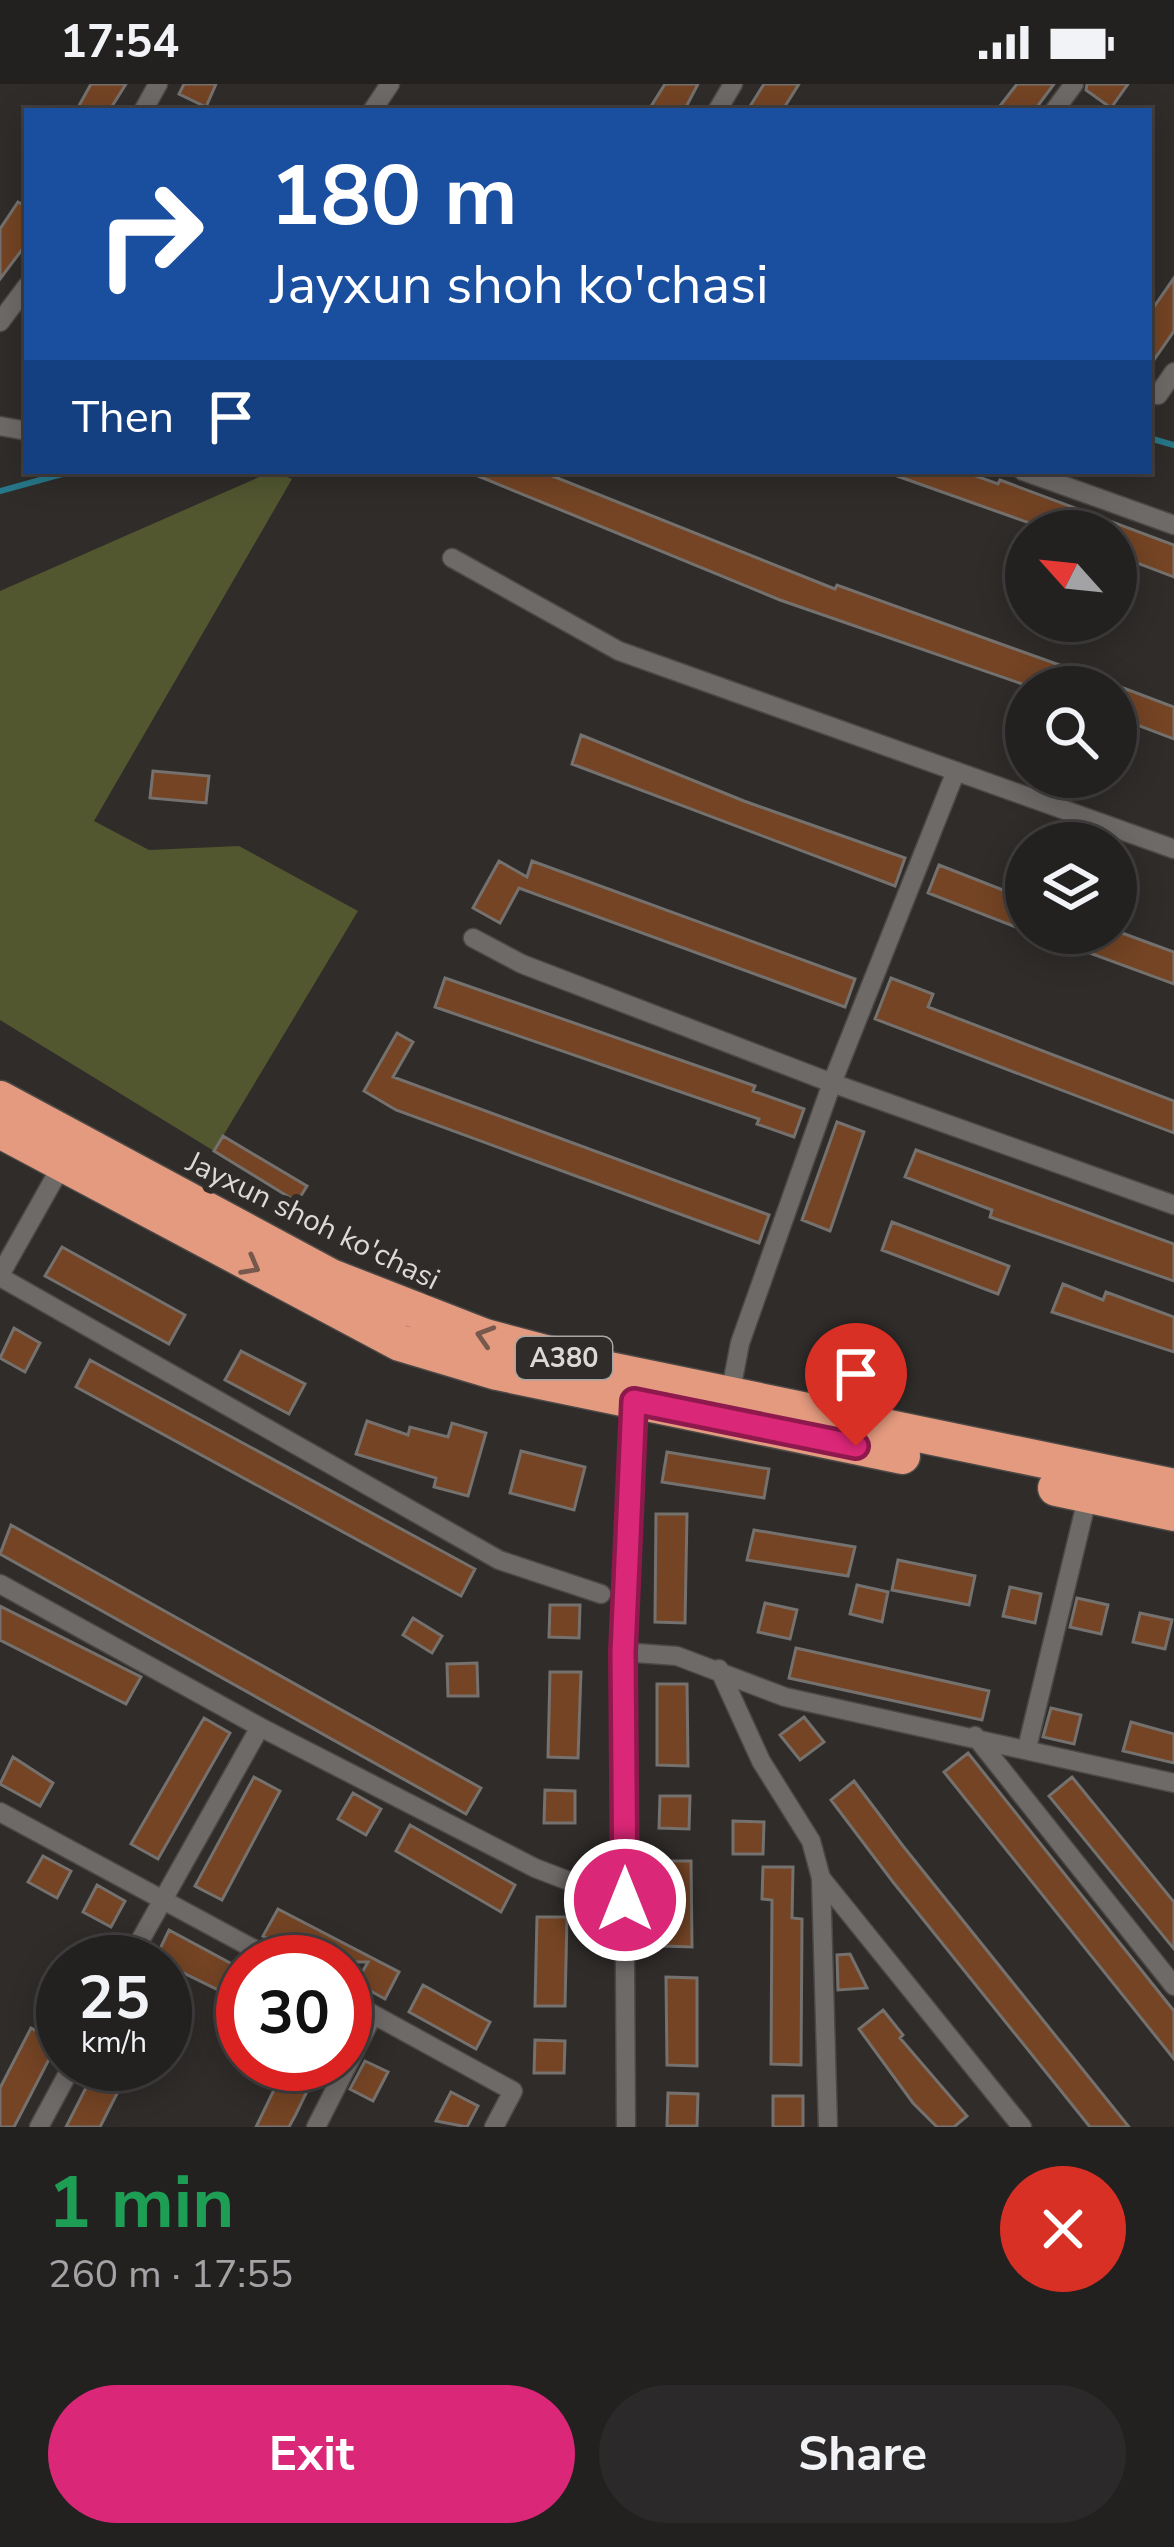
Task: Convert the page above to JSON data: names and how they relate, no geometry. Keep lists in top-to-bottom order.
{
  "streets": {
    "highway": ["Jayxun shoh ko'chasi", "A380"]
  },
  "north": "top left",
  "page": {
    "status": "17:54",
    "turn": ["180 m", "Jayxun shoh ko'chasi"],
    "then": "Then",
    "speed": "25 km/h",
    "limit": "30",
    "heading": ["1 min", "260 m · 17:55"],
    "buttons": ["Exit", "Share"]
  }
}
